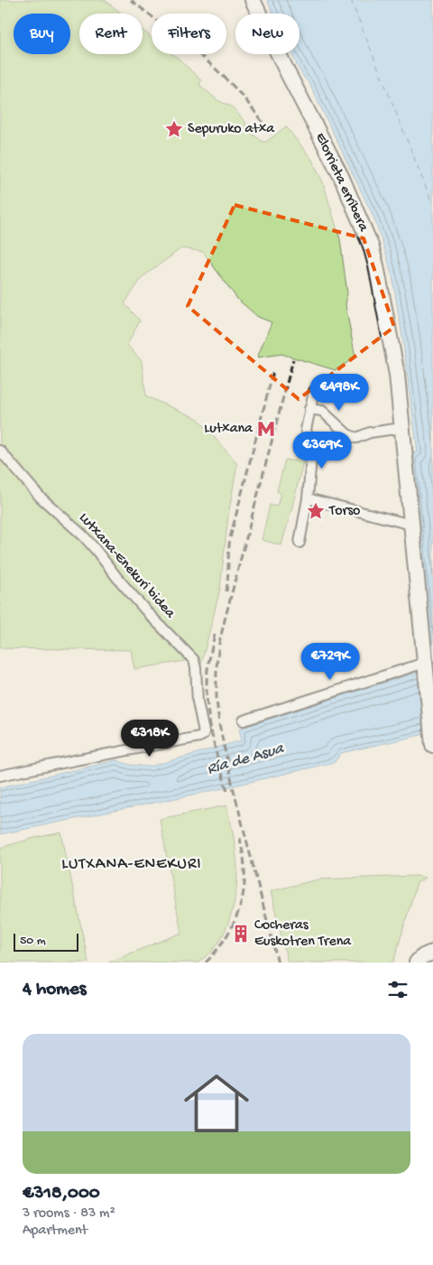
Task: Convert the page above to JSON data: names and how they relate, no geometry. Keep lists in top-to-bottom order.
{
  "streets": {
    "main road": ["Elorrieta erribera"],
    "street": ["Lutxana-Enekuri bidea"]
  },
  "districts": ["LUTXANA-ENEKURI"],
  "water": ["Ría de Asua"],
  "places": {
    "place": ["Sepuruko atxa", "Torso"],
    "metro station": ["Lutxana"],
    "building": ["Cocheras Euskotren Trena"]
  },
  "scale_bar": "50 m",
  "page": {
    "chip": [
      "Buy",
      "Rent",
      "Filters",
      "New"
    ],
    "price": [
      "€498K",
      "€369K",
      "€729K",
      "€318K"
    ],
    "scale": "50 m",
    "heading": "4 homes",
    "list": [
      {
        "name": "€318,000",
        "note": "3 rooms · 83 m² · Apartment"
      }
    ]
  }
}
